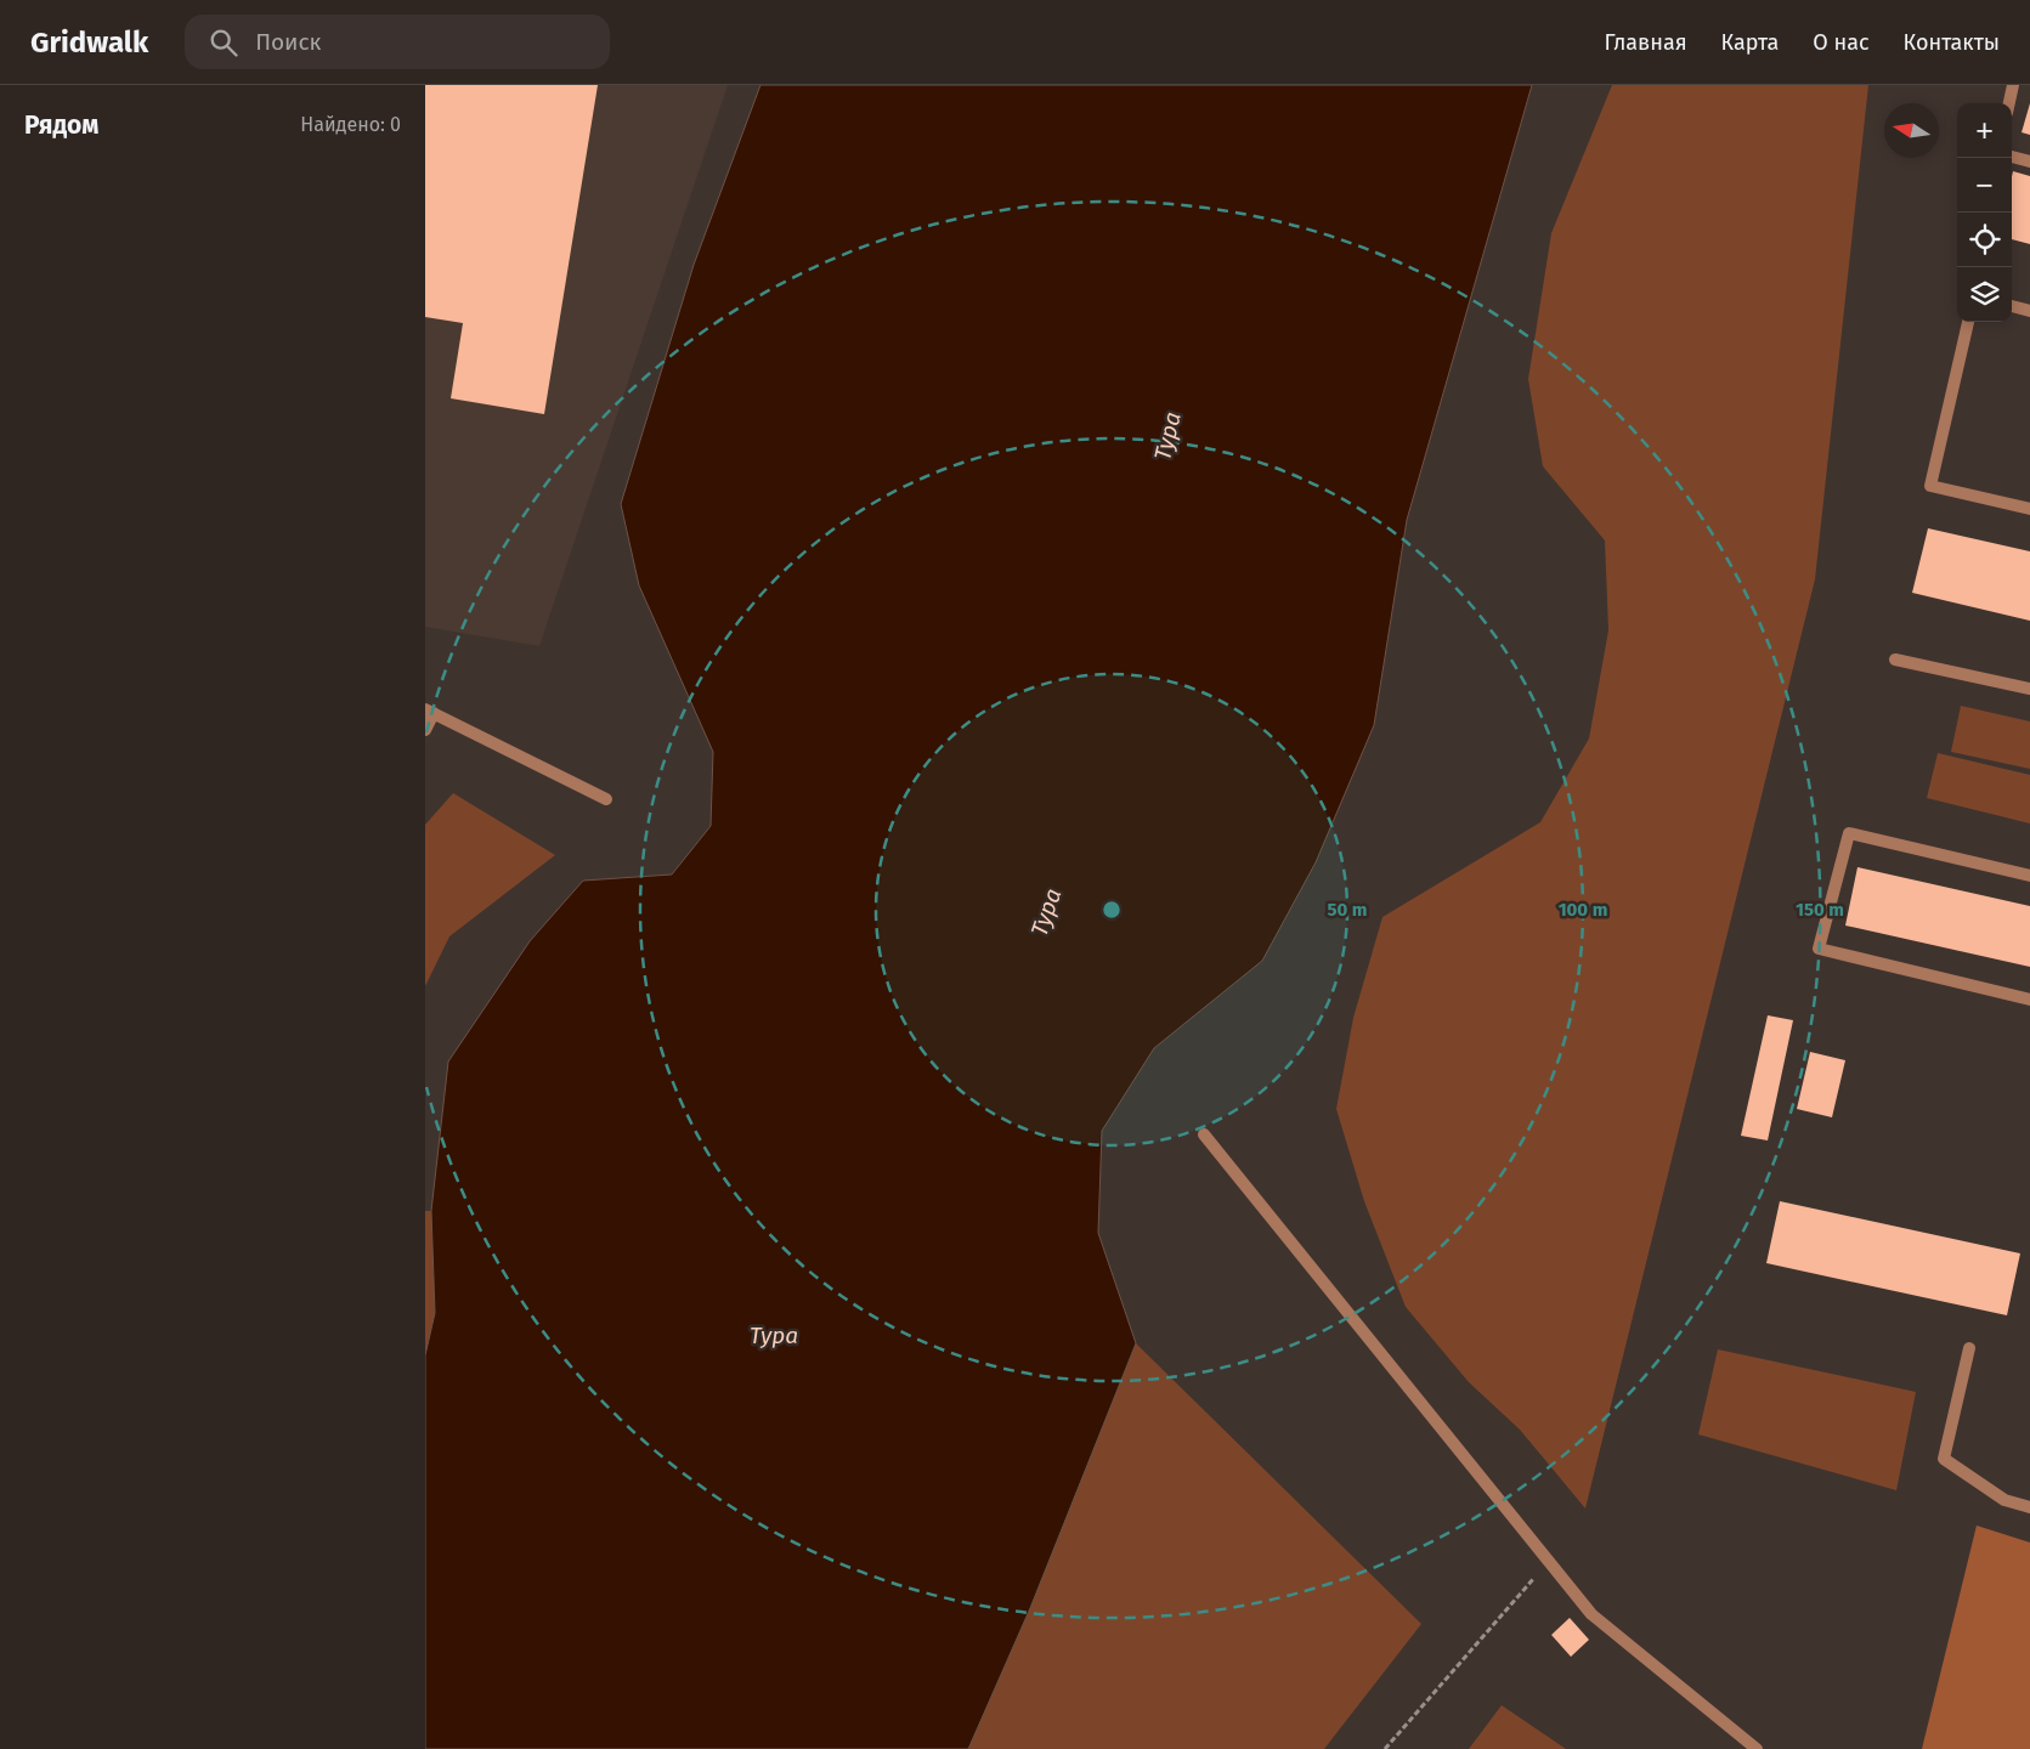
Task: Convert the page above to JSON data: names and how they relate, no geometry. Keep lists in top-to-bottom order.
{
  "water": ["Тура"],
  "north": "left",
  "page": {
    "header": "Gridwalk",
    "search": "Поиск",
    "nav": [
      "Главная",
      "Карта",
      "О нас",
      "Контакты"
    ],
    "heading": ["Рядом", "Найдено: 0"],
    "map_buttons": ["+", "−"]
  },
  "rings": ["50 m", "100 m", "150 m"]
}
